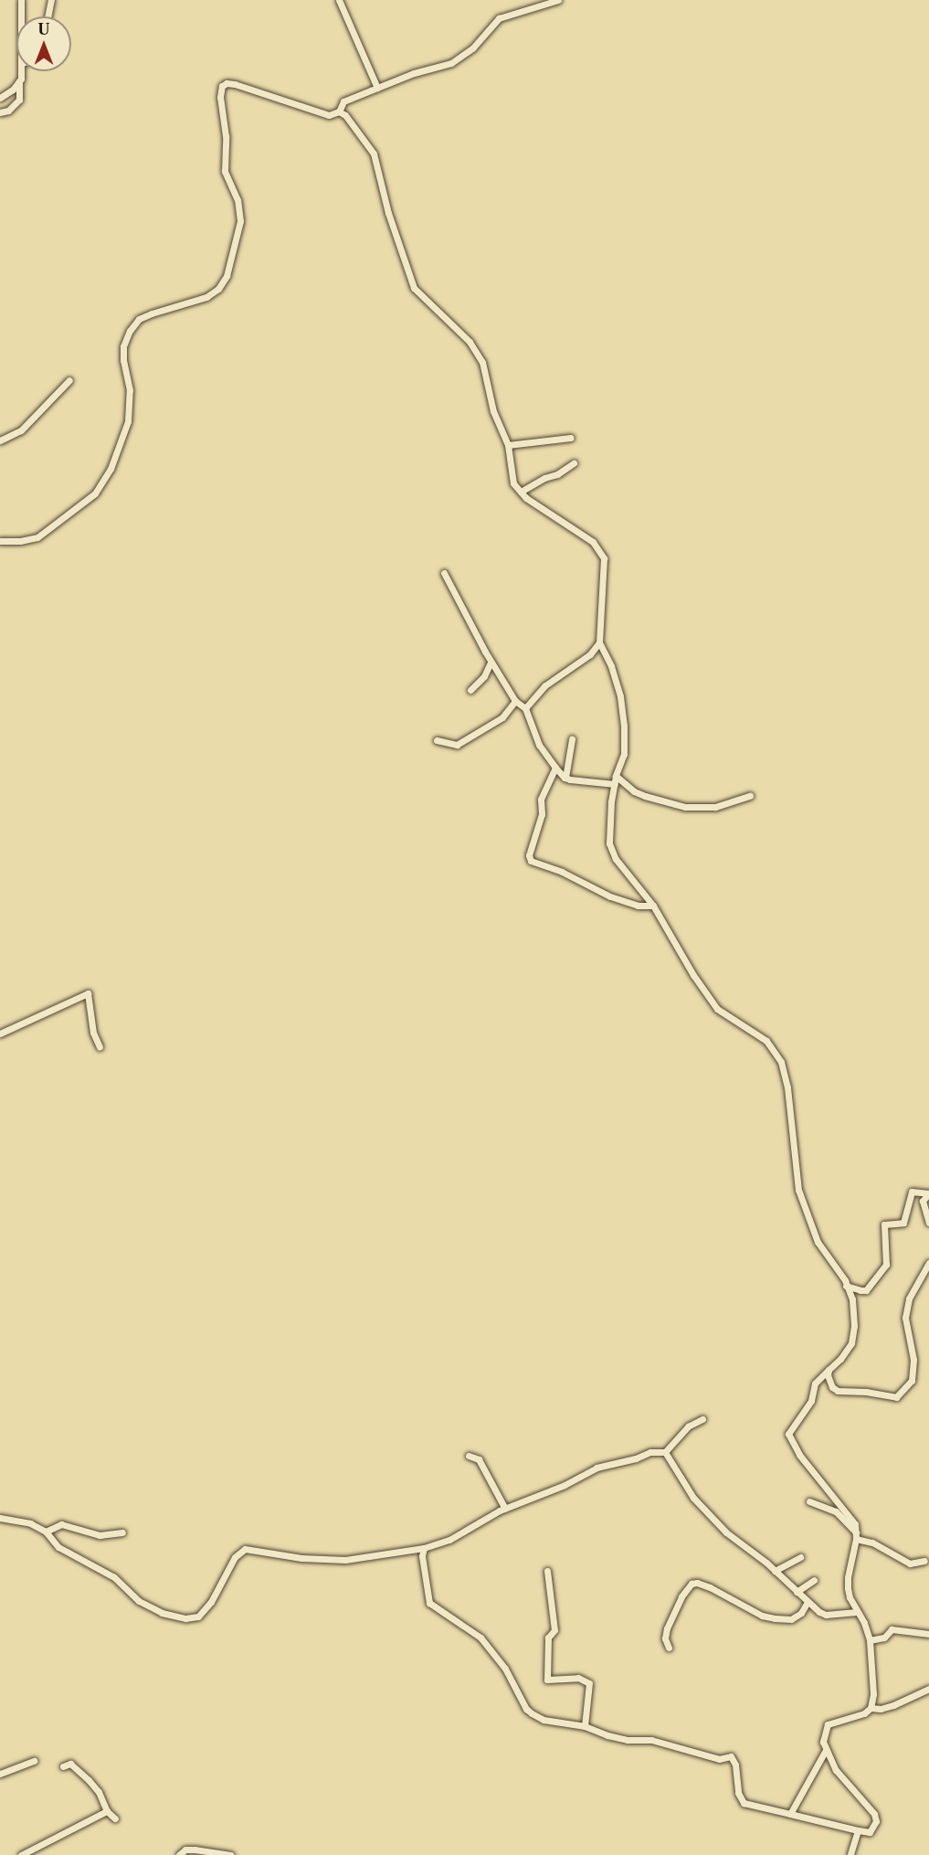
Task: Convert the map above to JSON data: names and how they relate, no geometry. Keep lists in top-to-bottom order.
{
  "north": "top"
}
